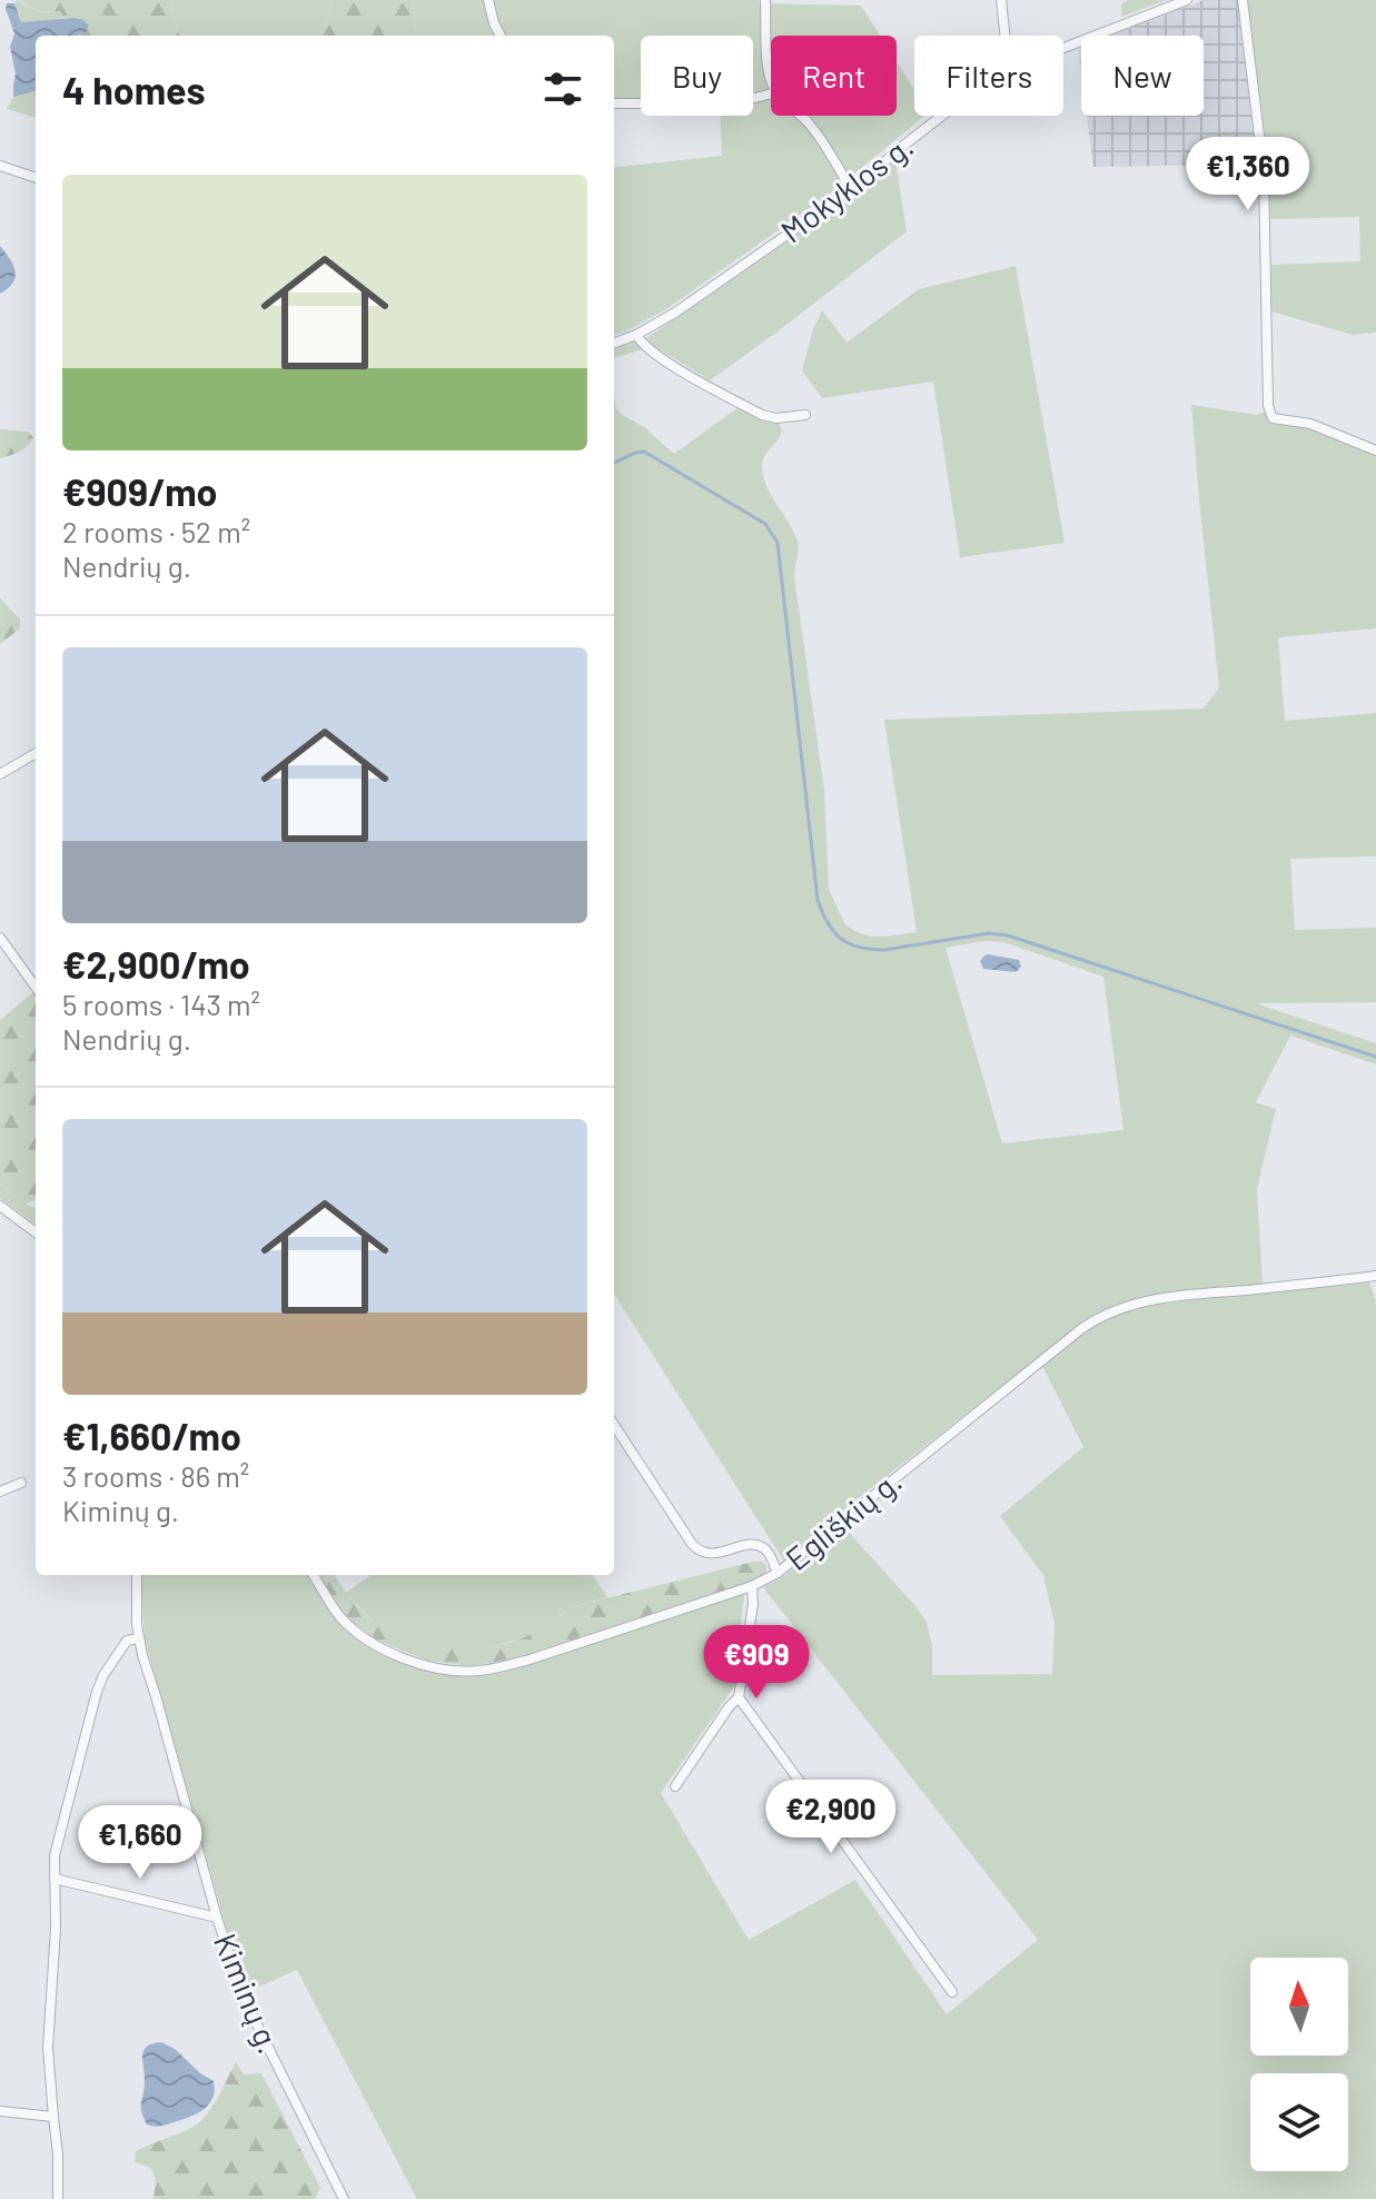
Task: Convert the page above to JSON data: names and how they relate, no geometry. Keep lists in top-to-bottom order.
{
  "streets": {
    "street": ["Mokyklos g.", "Egliškių g.", "Kiminų g."]
  },
  "north": "top",
  "page": {
    "chip": [
      "Buy",
      "Rent",
      "Filters",
      "New"
    ],
    "heading": "4 homes",
    "price": [
      "€1,360",
      "€909",
      "€2,900",
      "€1,660"
    ],
    "list": [
      {
        "name": "€909/mo",
        "note": "2 rooms · 52 m² · Nendrių g."
      },
      {
        "name": "€2,900/mo",
        "note": "5 rooms · 143 m² · Nendrių g."
      },
      {
        "name": "€1,660/mo",
        "note": "3 rooms · 86 m² · Kiminų g."
      }
    ]
  }
}
